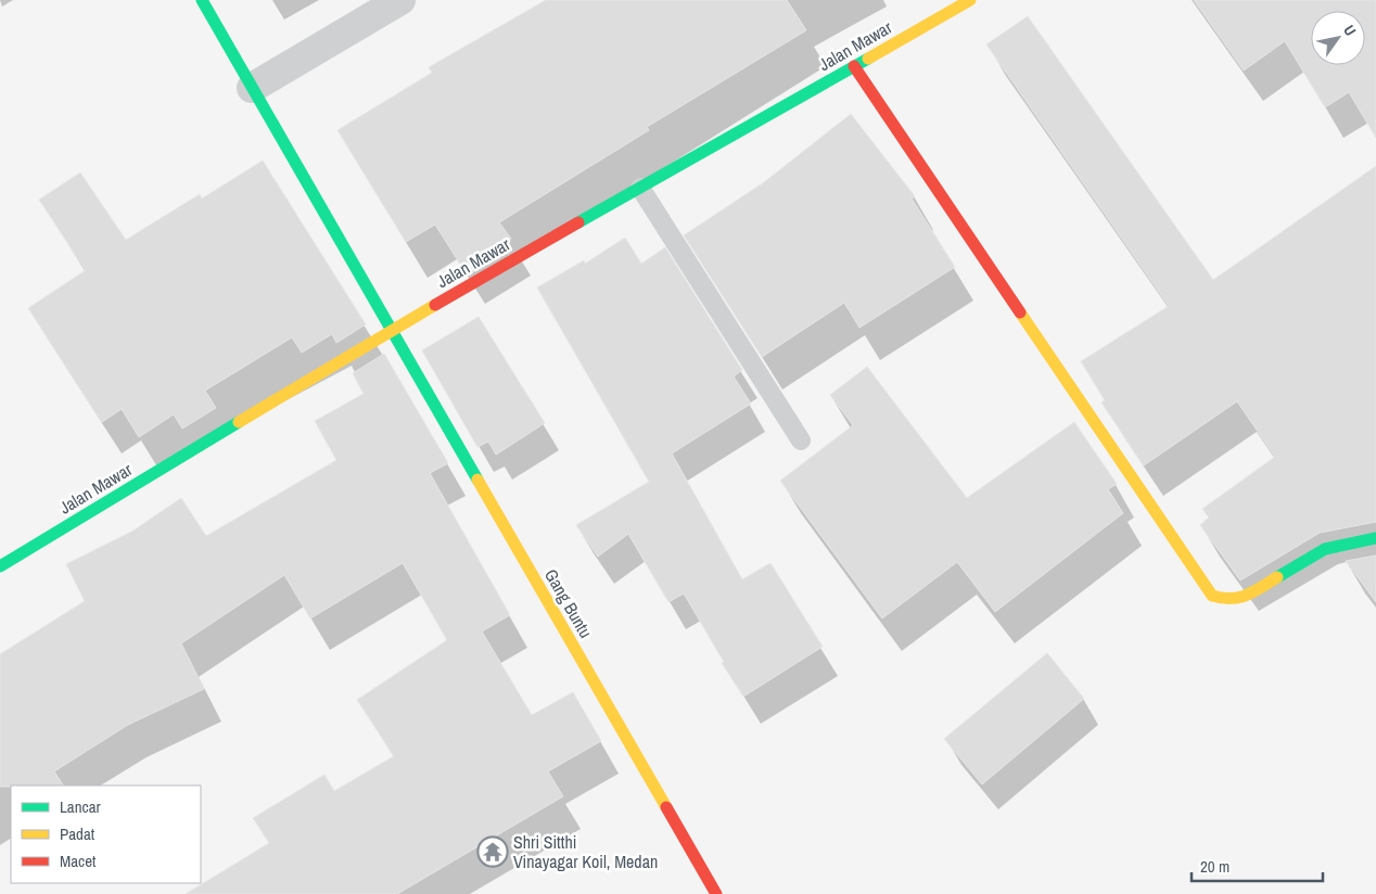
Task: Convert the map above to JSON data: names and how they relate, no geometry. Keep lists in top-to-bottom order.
{
  "streets": {
    "street": ["Jalan Mawar", "Gang Buntu"]
  },
  "crossings": [
    ["Jalan Mawar", "Gang Buntu"]
  ],
  "places": {
    "temple": ["Shri Sitthi Vinayagar Koil, Medan"]
  },
  "legend": ["Lancar", "Padat", "Macet"],
  "scale_bar": "20 m",
  "north": "top right"
}
